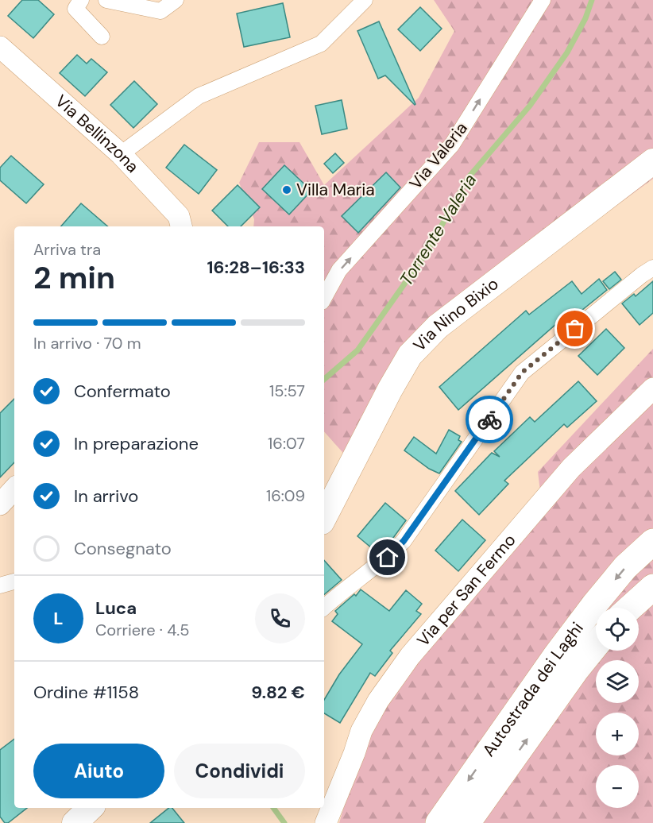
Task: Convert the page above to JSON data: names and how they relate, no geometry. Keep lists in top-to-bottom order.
{
  "streets": {
    "highway": ["Autostrada dei Laghi"],
    "main road": ["Via Bellinzona", "Via Nino Bixio", "Via per San Fermo"],
    "street": ["Via Valeria"]
  },
  "one_way": ["Via Valeria"],
  "water": ["Torrente Valeria"],
  "places": ["Villa Maria"],
  "page": {
    "heading": ["2 min", "Arriva tra", "16:28–16:33"],
    "panel": [
      "Luca",
      "Corriere · 4.5",
      "Ordine #1158",
      "9.82 €"
    ],
    "bar": "In arrivo · 70 m",
    "list": [
      ["Confermato", "15:57"],
      ["In preparazione", "16:07"],
      ["In arrivo", "16:09"],
      "Consegnato"
    ],
    "round": "L",
    "map_buttons": ["+", "−"],
    "buttons": ["Aiuto", "Condividi"]
  }
}
